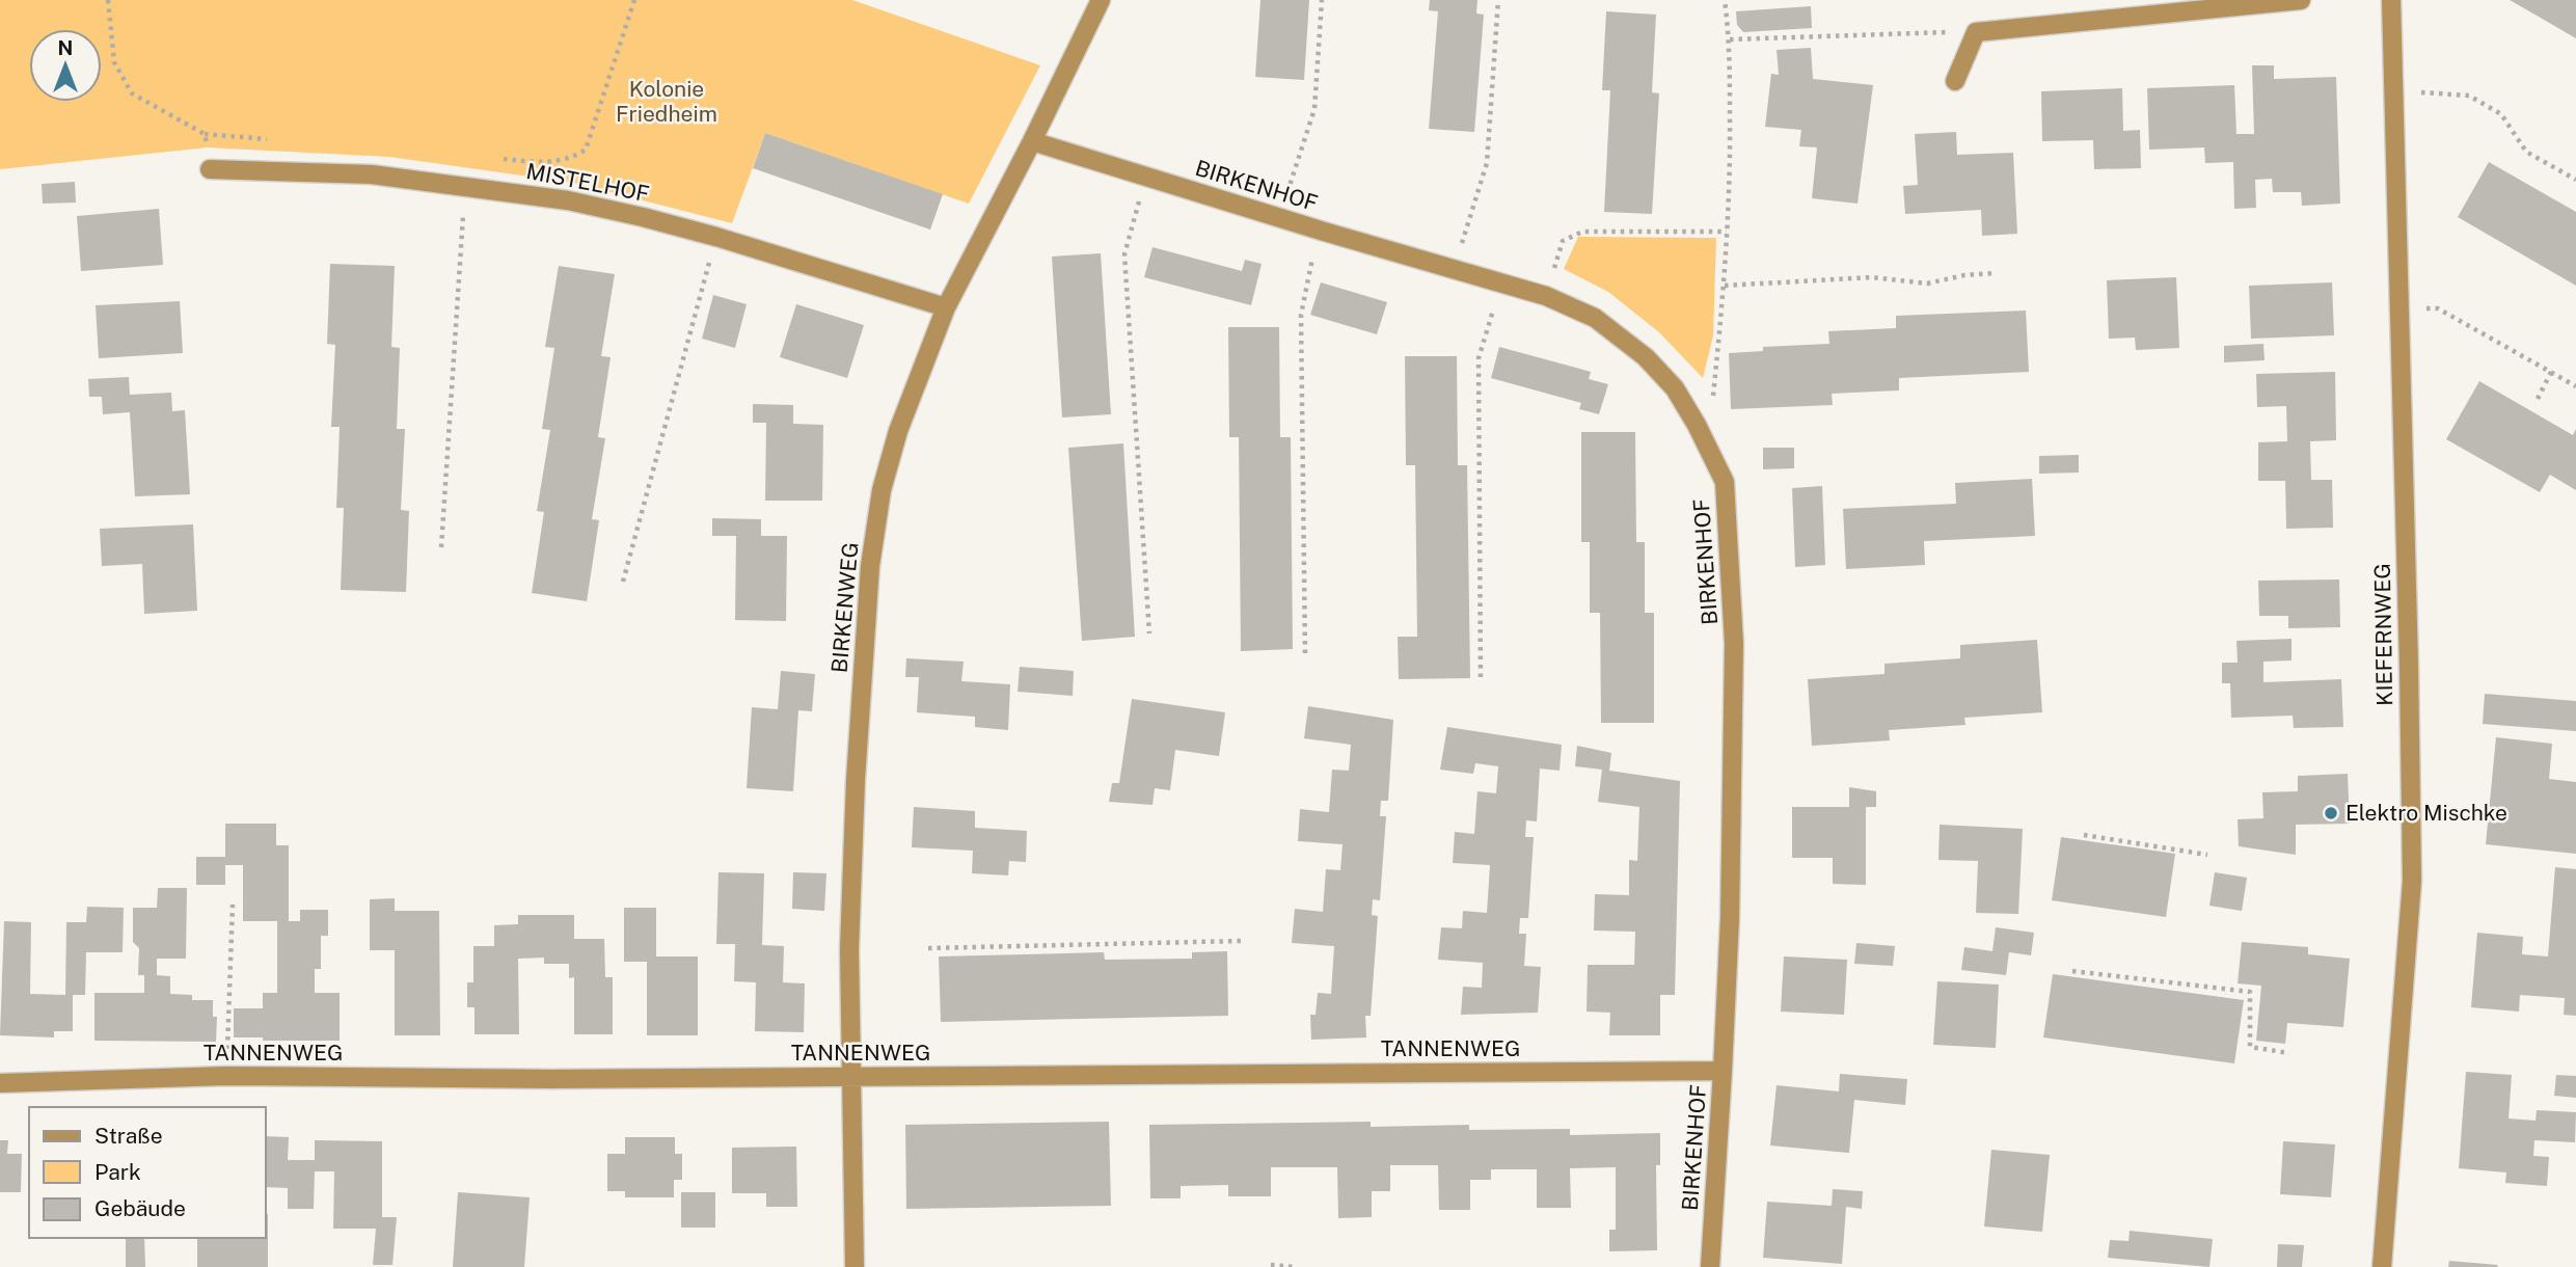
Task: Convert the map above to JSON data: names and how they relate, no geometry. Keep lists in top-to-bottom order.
{
  "streets": {
    "street": [
      "MISTELHOF",
      "BIRKENHOF",
      "BIRKENWEG",
      "KIEFERNWEG",
      "TANNENWEG"
    ]
  },
  "crossings": [
    ["MISTELHOF", "BIRKENWEG"],
    ["BIRKENHOF", "BIRKENWEG"],
    ["BIRKENHOF", "TANNENWEG"],
    ["BIRKENWEG", "TANNENWEG"]
  ],
  "parks": ["Kolonie Friedheim"],
  "places": ["Elektro Mischke"],
  "legend": ["Straße", "Park", "Gebäude"],
  "north": "top"
}
